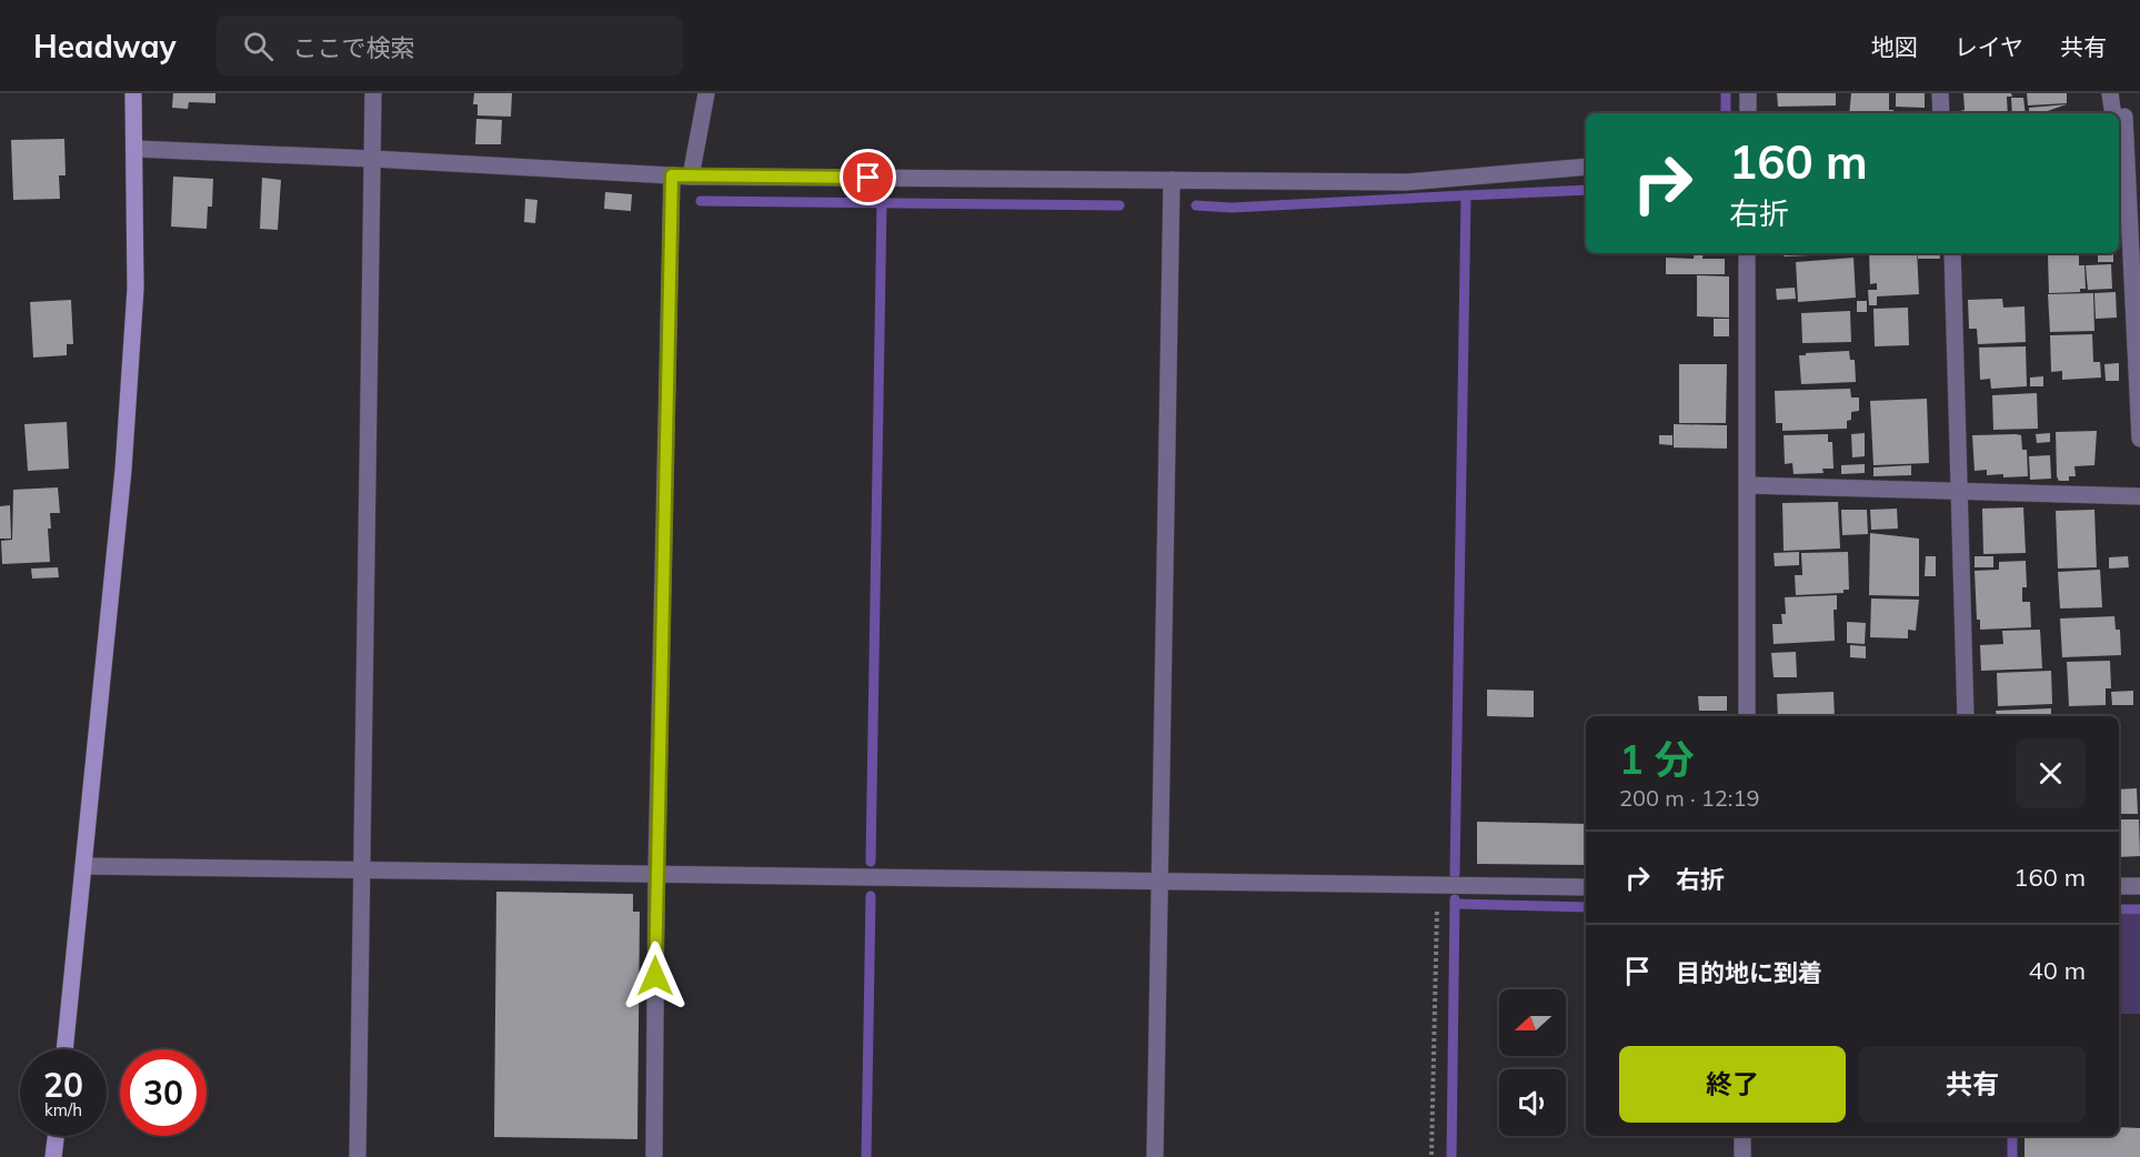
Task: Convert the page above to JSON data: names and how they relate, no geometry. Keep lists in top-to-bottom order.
{
  "north": "left",
  "page": {
    "header": "Headway",
    "search": "ここで検索",
    "nav": ["地図", "レイヤ", "共有"],
    "turn": ["160 m", "右折"],
    "heading": ["1 分", "200 m · 12:19"],
    "list": [
      {
        "name": "右折",
        "value": "160 m"
      },
      {
        "name": "目的地に到着",
        "value": "40 m"
      }
    ],
    "buttons": ["終了", "共有"],
    "speed": "20 km/h",
    "limit": "30"
  }
}
